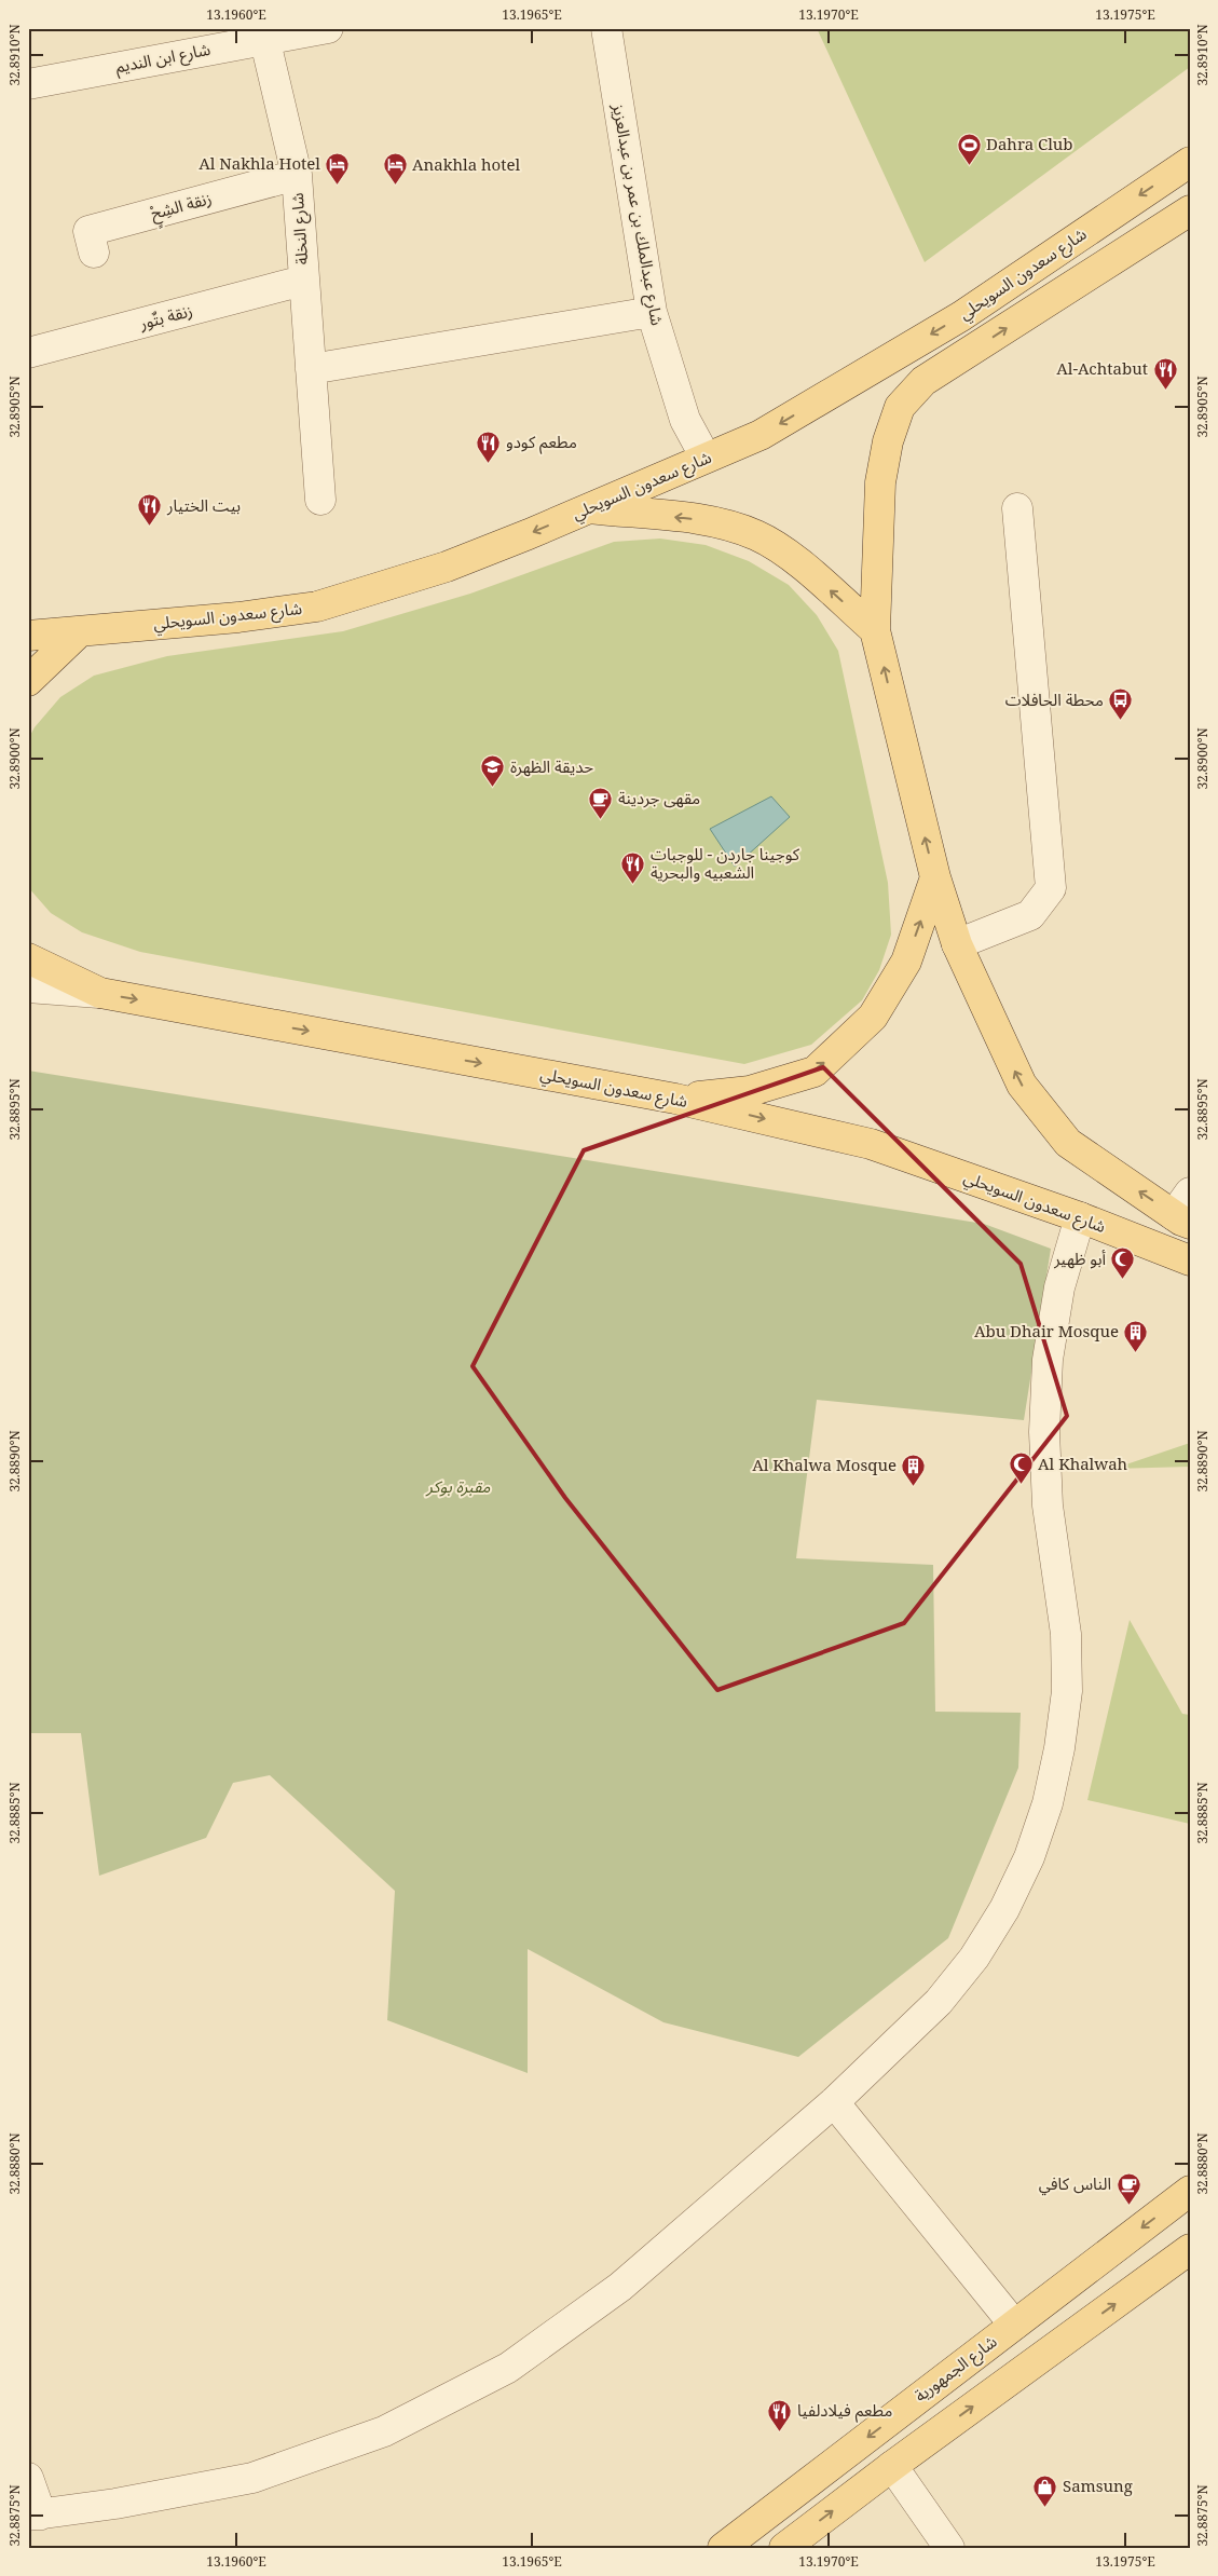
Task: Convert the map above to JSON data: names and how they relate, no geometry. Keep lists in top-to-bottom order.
{
  "streets": {
    "main road": ["شارع سعدون السويحلي", "شارع الجمهورية"],
    "street": [
      "شارع ابن النديم",
      "ْزنقة الشِحٍ",
      "شارع عبدالملك بن عمر بن عبدالعزيز",
      "شارع النخلة",
      "زنقة بتٌور"
    ]
  },
  "crossings": [
    ["شارع ابن النديم", "شارع النخلة"],
    ["ْزنقة الشِحٍ", "شارع النخلة"],
    ["شارع عبدالملك بن عمر بن عبدالعزيز", "شارع سعدون السويحلي"],
    ["شارع النخلة", "زنقة بتٌور"]
  ],
  "parks": ["مقبرة بوكر"],
  "places": {
    "sports": ["Dahra Club"],
    "hotel": ["Al Nakhla Hotel", "Anakhla hotel"],
    "restaurant": [
      "Al-Achtabut",
      "مطعم كودو",
      "بيت الختيار",
      "كوجينا جاردن - للوجبات الشعبيه والبحرية",
      "مطعم فيلادلفيا"
    ],
    "bus stop": ["محطة الحافلات"],
    "school or university": ["حديقة الظهرة"],
    "cafe": ["مقهى جردينة", "الناس كافي"],
    "mosque": ["أبو ظهير", "Al Khalwah"],
    "building": ["Abu Dhair Mosque", "Al Khalwa Mosque"],
    "shop": ["Samsung"]
  },
  "coordinates": [
    "13.1960°E",
    "13.1965°E",
    "13.1970°E",
    "13.1975°E",
    "32.8910°N",
    "32.8905°N",
    "32.8900°N",
    "32.8895°N",
    "32.8890°N",
    "32.8885°N",
    "32.8880°N",
    "32.8875°N"
  ]
}
